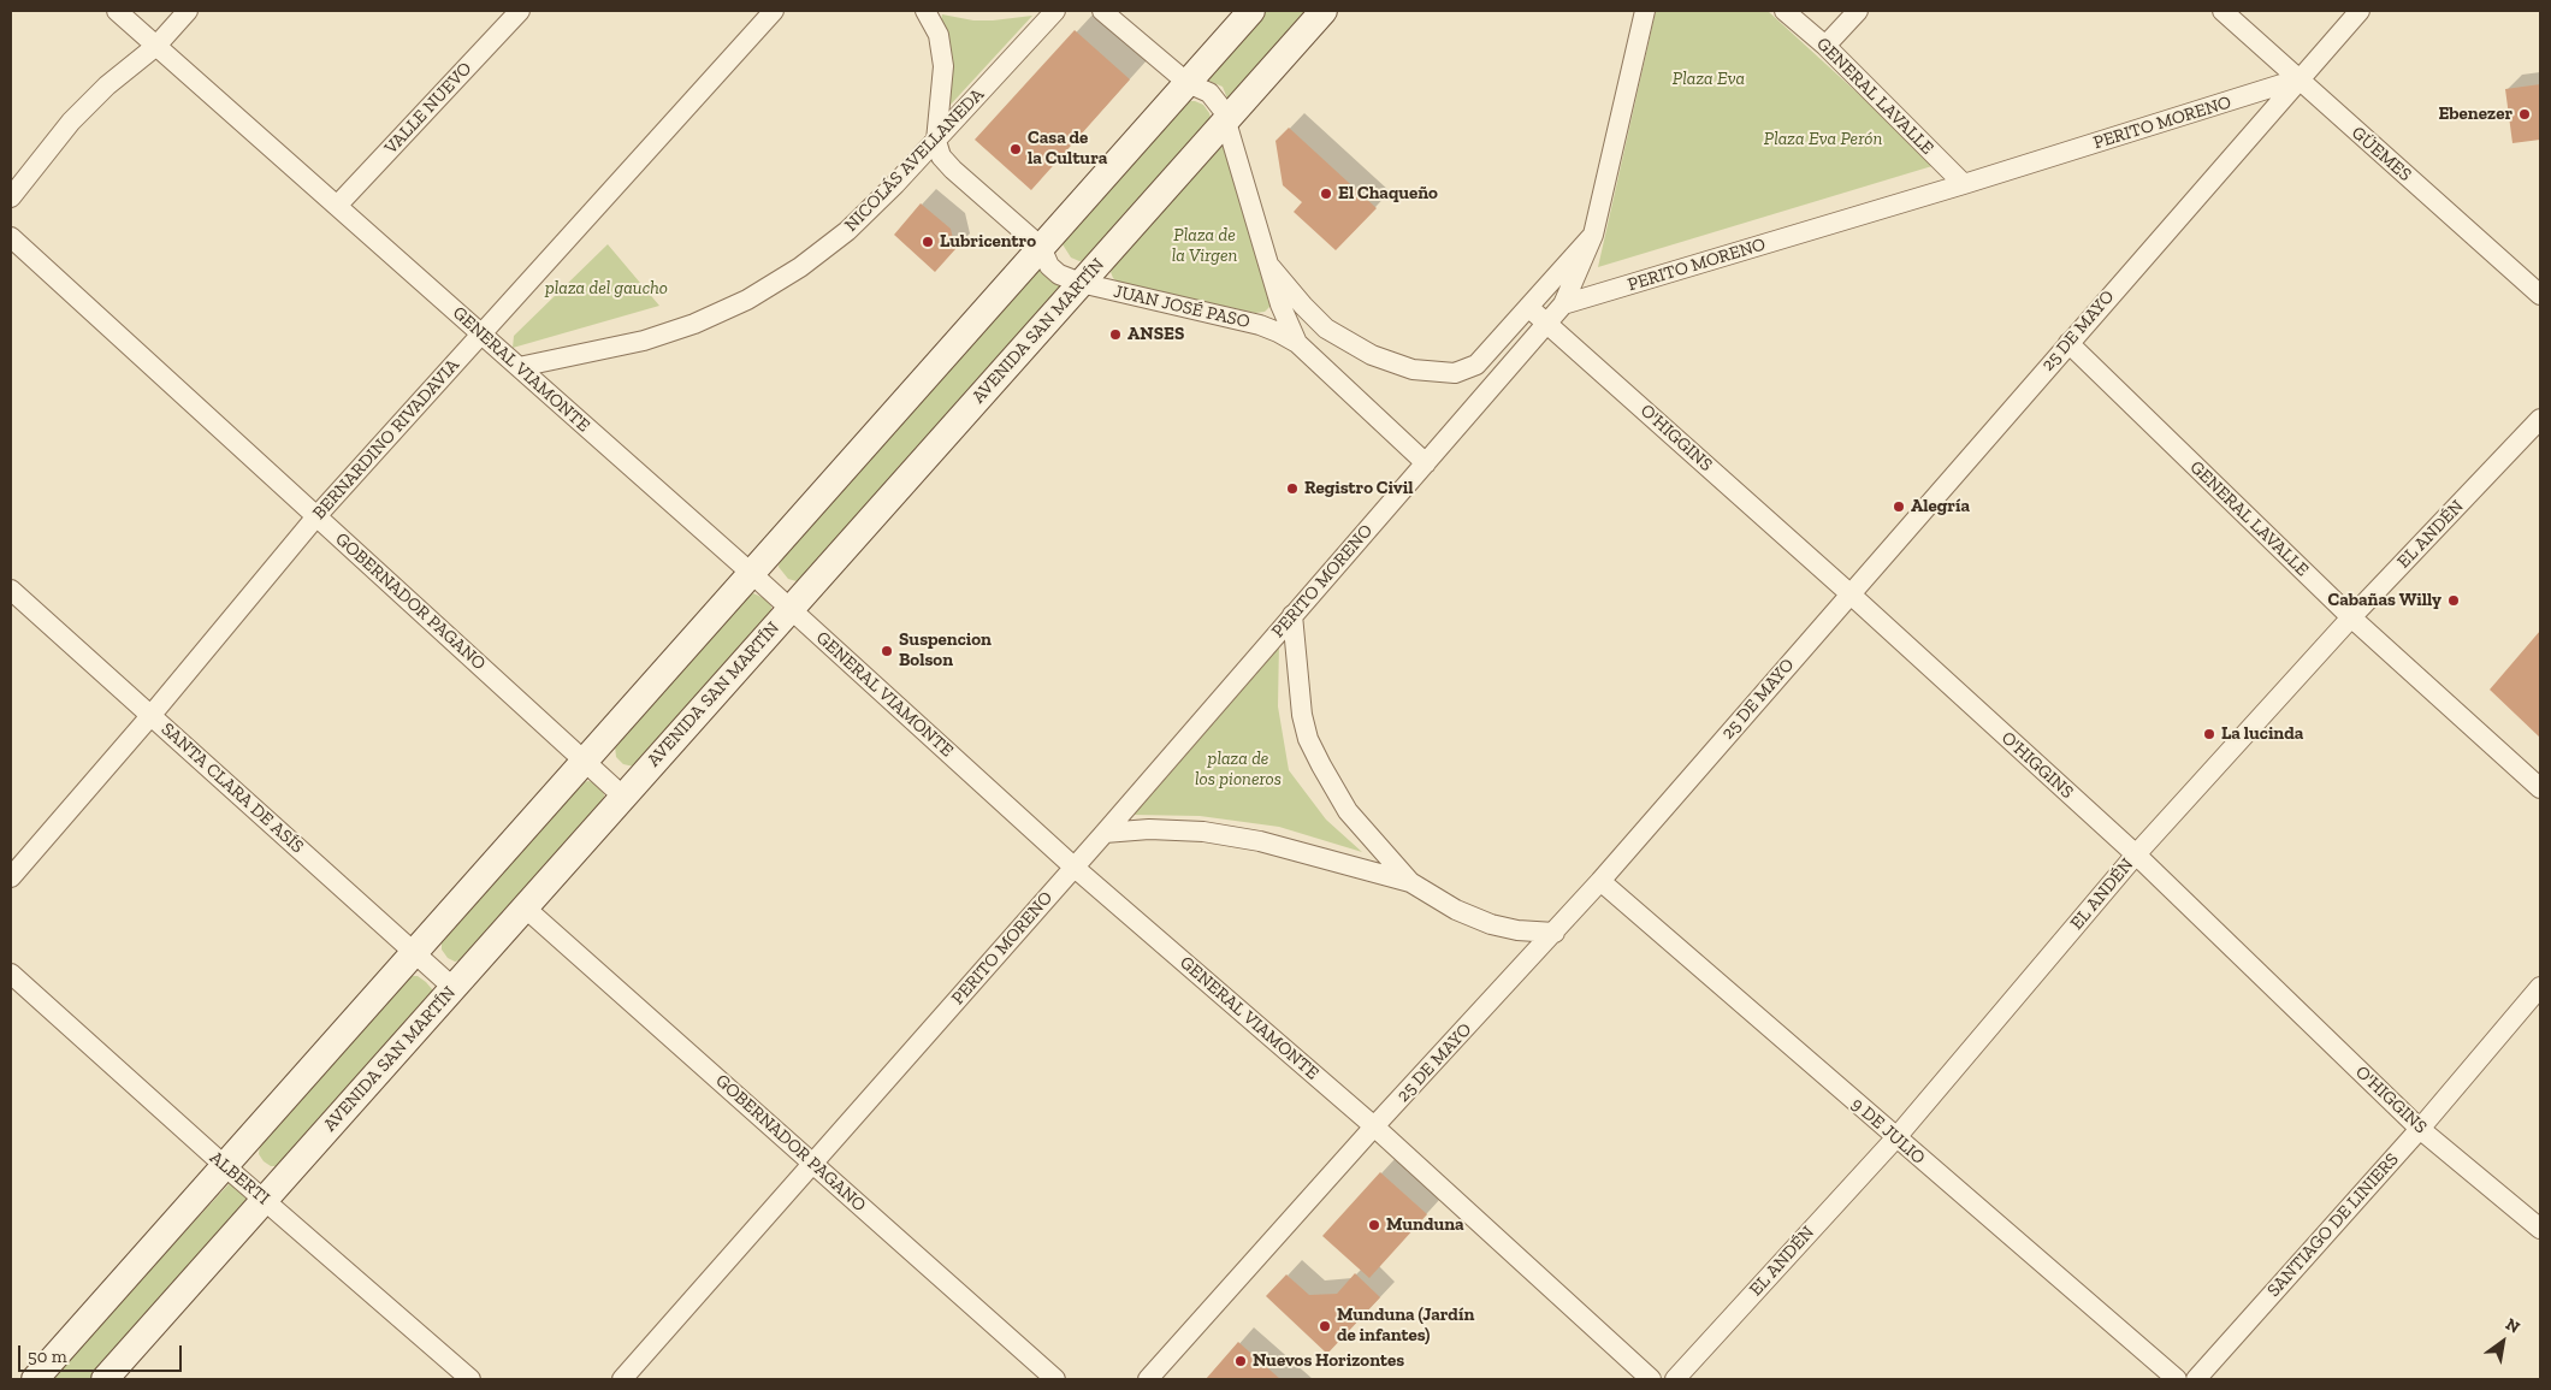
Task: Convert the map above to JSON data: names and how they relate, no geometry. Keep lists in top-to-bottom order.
{
  "streets": {
    "main road": ["AVENIDA SAN MARTÍN"],
    "street": [
      "GENERAL LAVALLE",
      "VALLE NUEVO",
      "PERITO MORENO",
      "GÜEMES",
      "NICOLÁS AVELLANEDA",
      "JUAN JOSÉ PASO",
      "25 DE MAYO",
      "GENERAL VIAMONTE",
      "O'HIGGINS",
      "BERNARDINO RIVADAVIA",
      "EL ANDÉN",
      "GOBERNADOR PAGANO",
      "SANTA CLARA DE ASÍS",
      "9 DE JULIO",
      "ALBERTI",
      "SANTIAGO DE LINIERS"
    ]
  },
  "crossings": [
    ["GENERAL LAVALLE", "PERITO MORENO"],
    ["GENERAL LAVALLE", "25 DE MAYO"],
    ["GENERAL LAVALLE", "EL ANDÉN"],
    ["VALLE NUEVO", "GENERAL VIAMONTE"],
    ["PERITO MORENO", "GÜEMES"],
    ["PERITO MORENO", "JUAN JOSÉ PASO"],
    ["PERITO MORENO", "25 DE MAYO"],
    ["PERITO MORENO", "GENERAL VIAMONTE"],
    ["PERITO MORENO", "O'HIGGINS"],
    ["PERITO MORENO", "GOBERNADOR PAGANO"],
    ["GÜEMES", "25 DE MAYO"],
    ["NICOLÁS AVELLANEDA", "JUAN JOSÉ PASO"],
    ["NICOLÁS AVELLANEDA", "GENERAL VIAMONTE"],
    ["JUAN JOSÉ PASO", "AVENIDA SAN MARTÍN"],
    ["AVENIDA SAN MARTÍN", "GENERAL VIAMONTE"],
    ["AVENIDA SAN MARTÍN", "GOBERNADOR PAGANO"],
    ["AVENIDA SAN MARTÍN", "SANTA CLARA DE ASÍS"],
    ["AVENIDA SAN MARTÍN", "ALBERTI"],
    ["25 DE MAYO", "GENERAL VIAMONTE"],
    ["25 DE MAYO", "O'HIGGINS"],
    ["25 DE MAYO", "9 DE JULIO"],
    ["GENERAL VIAMONTE", "BERNARDINO RIVADAVIA"],
    ["O'HIGGINS", "EL ANDÉN"],
    ["O'HIGGINS", "SANTIAGO DE LINIERS"],
    ["BERNARDINO RIVADAVIA", "GOBERNADOR PAGANO"],
    ["BERNARDINO RIVADAVIA", "SANTA CLARA DE ASÍS"],
    ["EL ANDÉN", "9 DE JULIO"]
  ],
  "parks": [
    "Plaza Eva",
    "Plaza Eva Perón",
    "Plaza de la Virgen",
    "plaza del gaucho",
    "plaza de los pioneros"
  ],
  "places": [
    "Ebenezer",
    "Casa de la Cultura",
    "El Chaqueño",
    "Lubricentro",
    "ANSES",
    "Registro Civil",
    "Alegría",
    "Cabañas Willy",
    "Suspencion Bolson",
    "La lucinda",
    "Munduna",
    "Munduna (Jardín de infantes)",
    "Nuevos Horizontes"
  ],
  "scale_bar": "50 m",
  "north": "top right"
}
